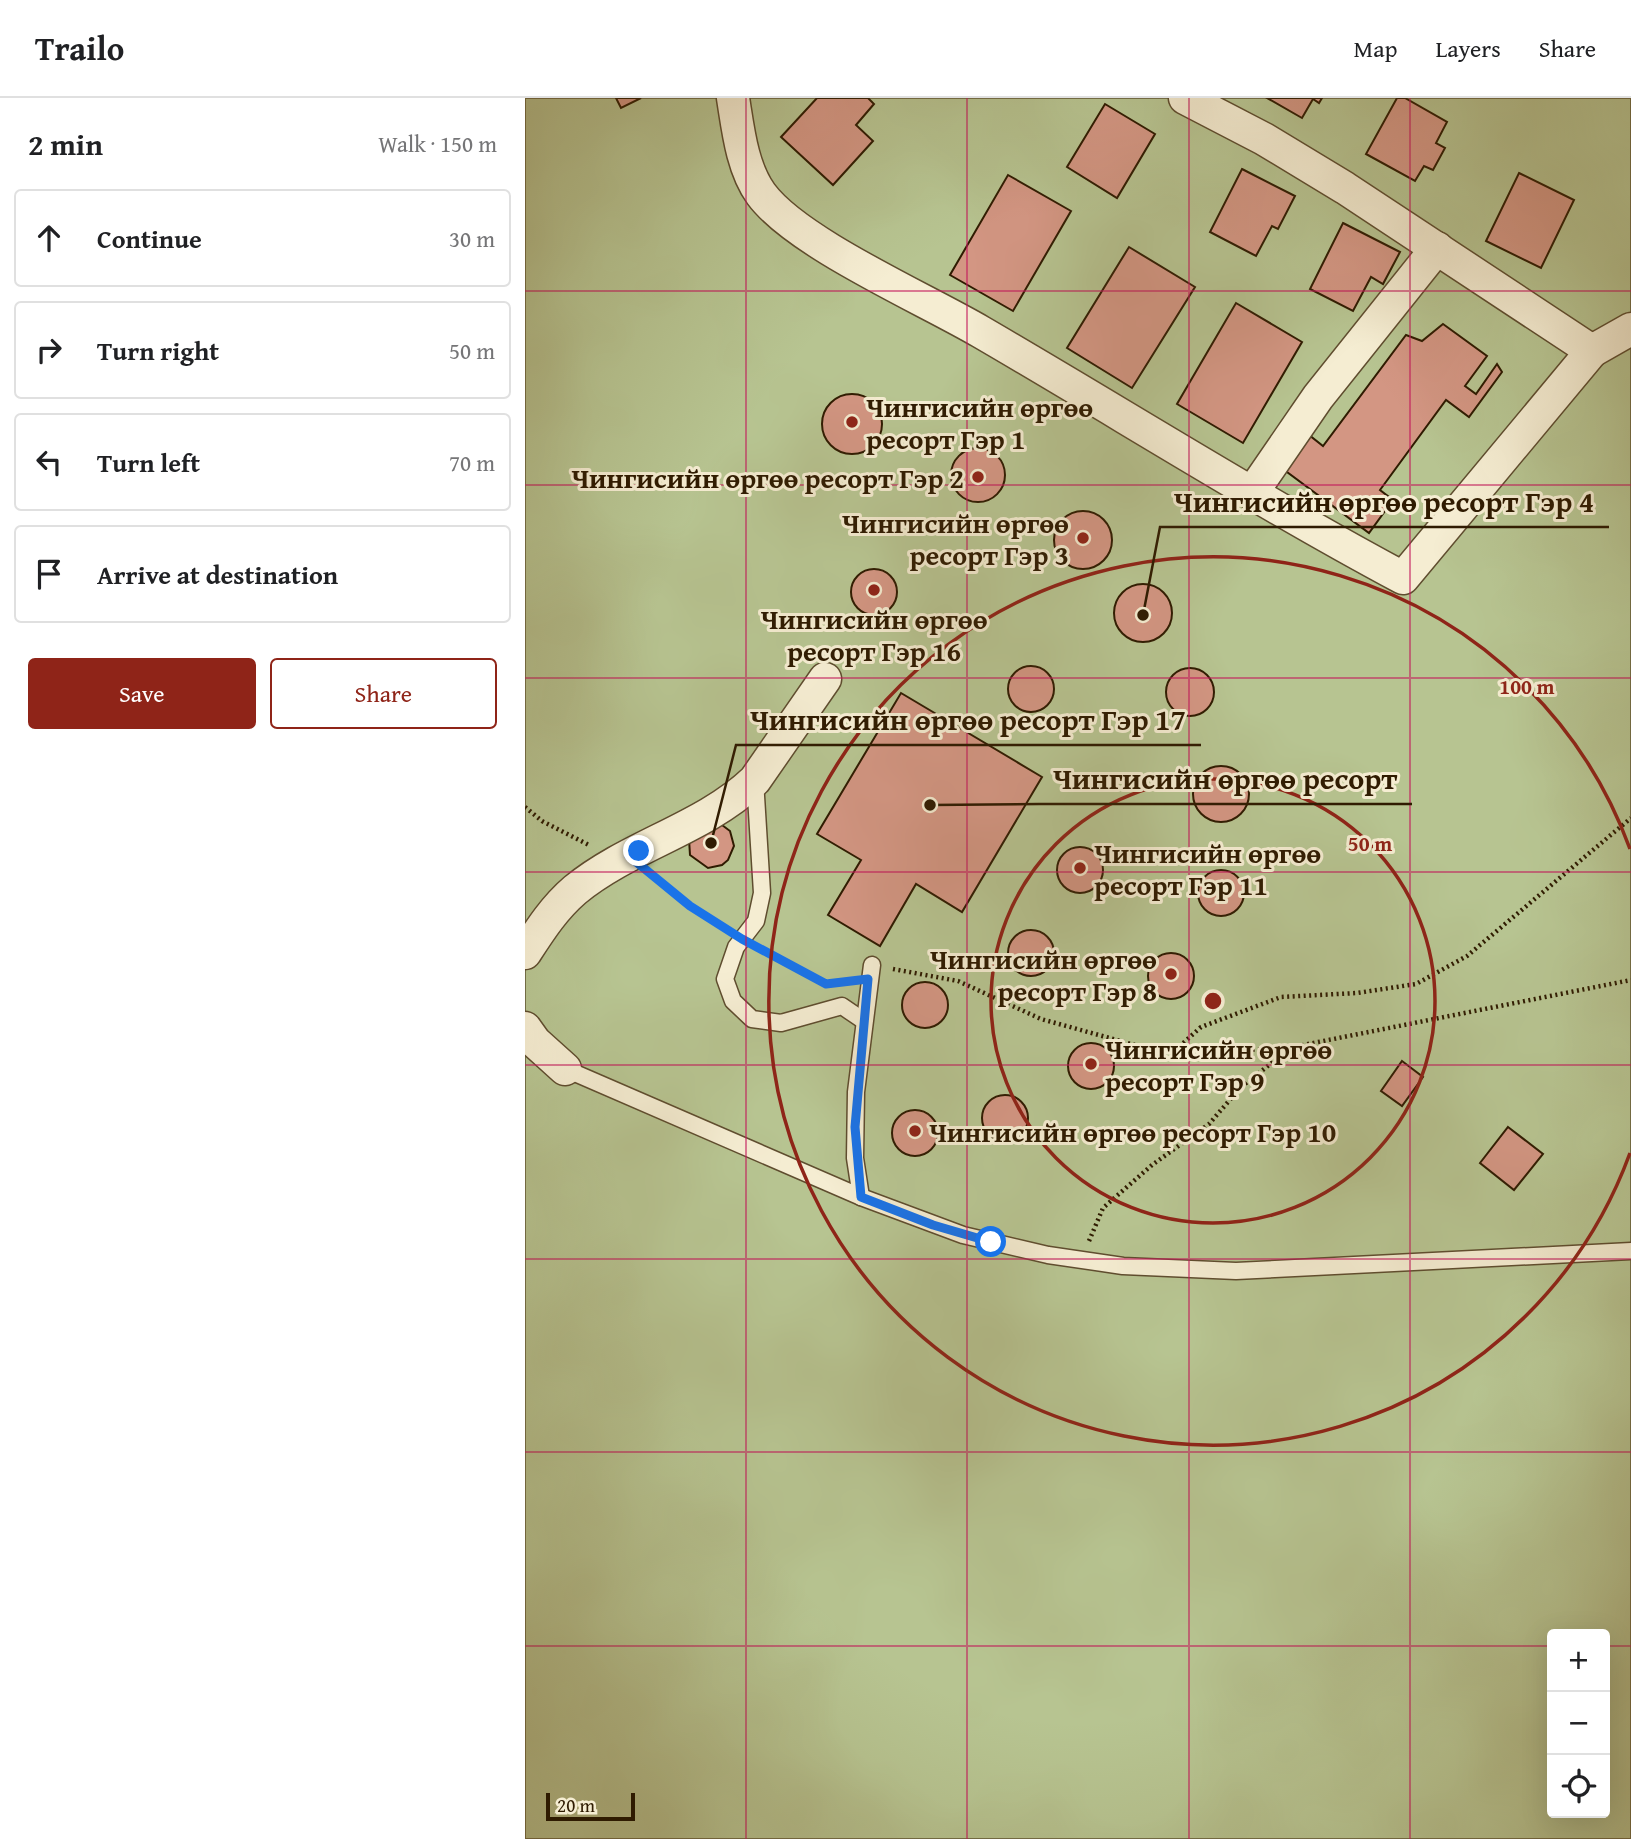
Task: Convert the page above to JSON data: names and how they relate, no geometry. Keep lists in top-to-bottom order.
{
  "places": [
    "Чингисийн өргөө ресорт Гэр 1",
    "Чингисийн өргөө ресорт Гэр 2",
    "Чингисийн өргөө ресорт Гэр 3",
    "Чингисийн өргөө ресорт Гэр 16",
    "Чингисийн өргөө ресорт Гэр 4",
    "Чингисийн өргөө ресорт",
    "Чингисийн өргөө ресорт Гэр 17",
    "Чингисийн өргөө ресорт Гэр 11",
    "Чингисийн өргөө ресорт Гэр 8",
    "Чингисийн өргөө ресорт Гэр 9",
    "Чингисийн өргөө ресорт Гэр 10"
  ],
  "scale_bar": "20 m",
  "page": {
    "header": "Trailo",
    "nav": ["Map", "Layers", "Share"],
    "heading": ["2 min", "Walk · 150 m"],
    "list": [
      ["Continue", "30 m"],
      ["Turn right", "50 m"],
      ["Turn left", "70 m"],
      "Arrive at destination"
    ],
    "buttons": ["Save", "Share"],
    "map_buttons": ["+", "−"],
    "scale": "20 m"
  },
  "rings": ["100 m", "50 m"]
}
